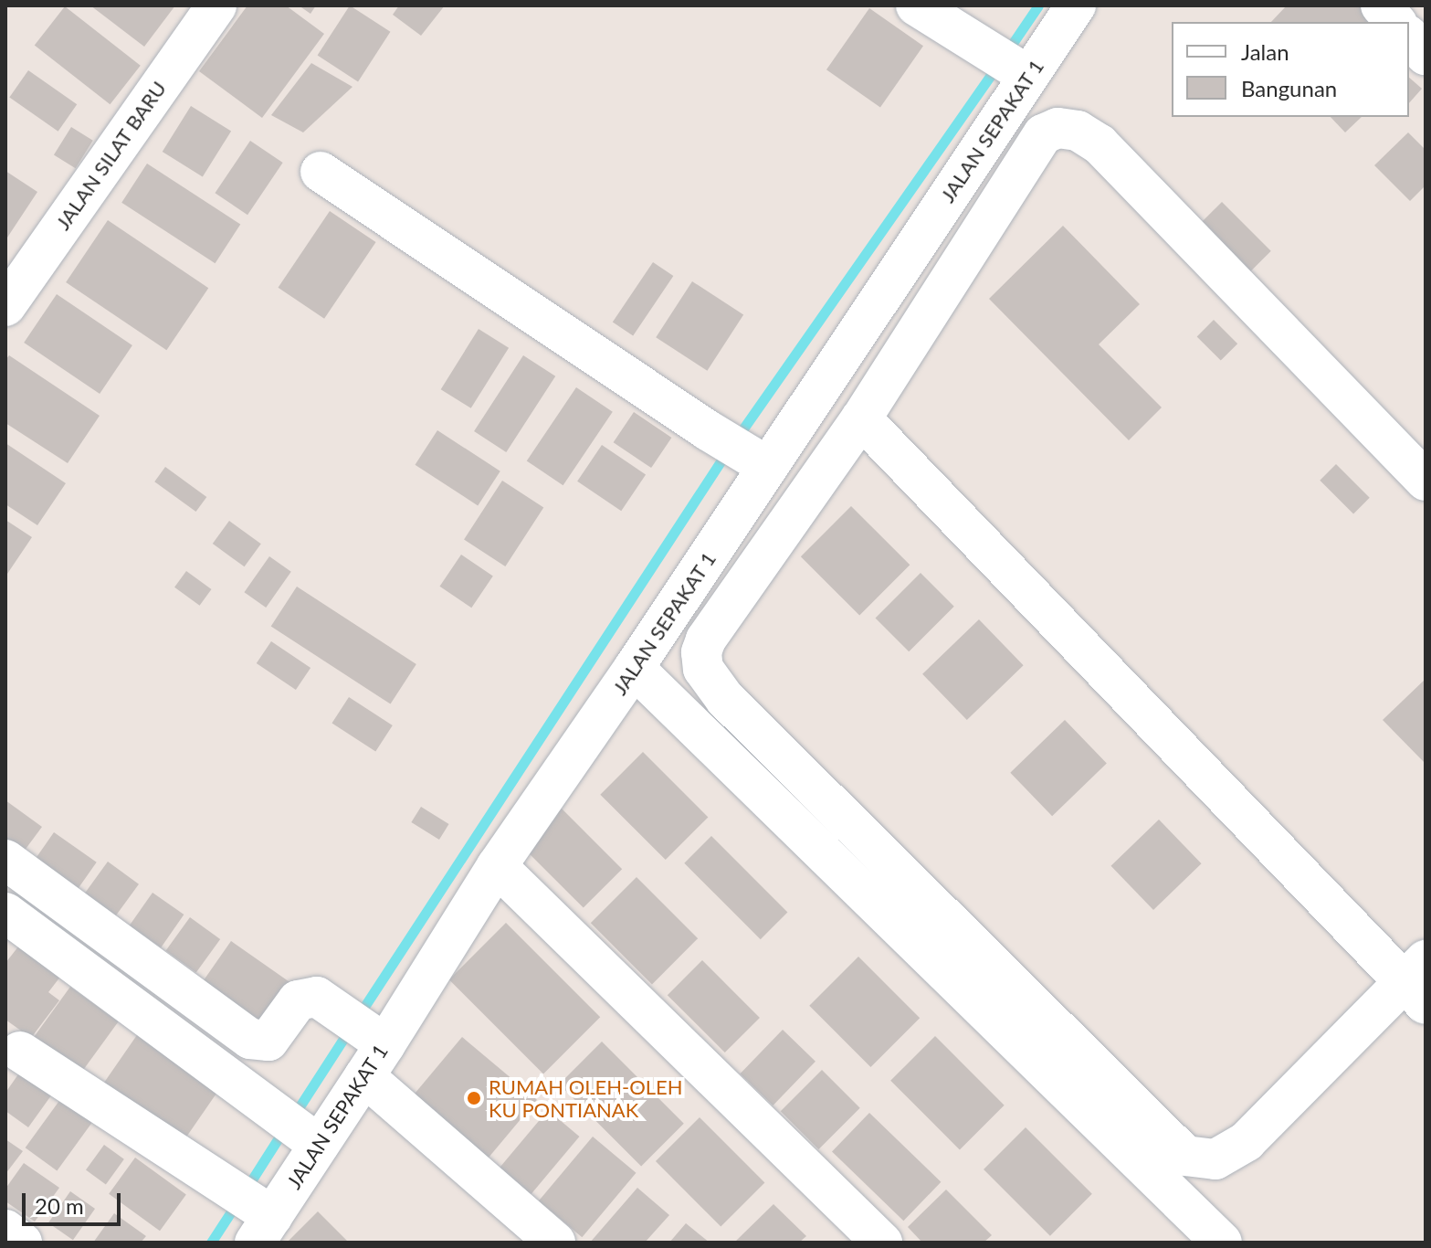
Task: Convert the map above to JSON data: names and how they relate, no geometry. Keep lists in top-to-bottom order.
{
  "streets": {
    "street": ["JALAN SEPAKAT 1", "JALAN SILAT BARU"]
  },
  "places": ["RUMAH OLEH-OLEH KU PONTIANAK"],
  "legend": ["Jalan", "Bangunan"],
  "scale_bar": "20 m"
}
